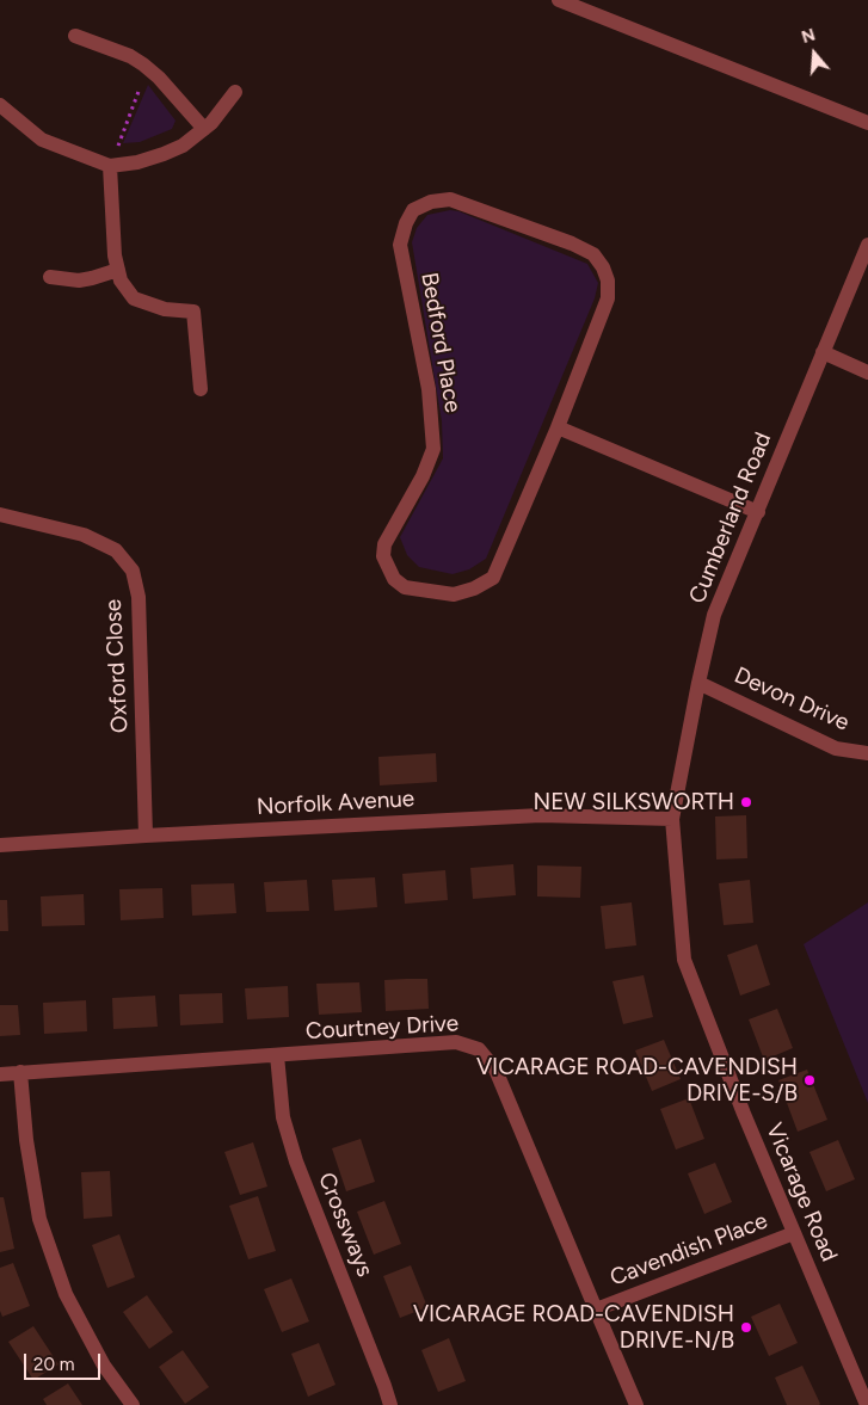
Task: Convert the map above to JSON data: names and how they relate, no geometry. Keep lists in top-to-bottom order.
{
  "streets": {
    "street": [
      "Bedford Place",
      "Cumberland Road",
      "Oxford Close",
      "Devon Drive",
      "Norfolk Avenue",
      "Courtney Drive",
      "Vicarage Road",
      "Crossways",
      "Cavendish Place"
    ]
  },
  "crossings": [
    ["Cumberland Road", "Devon Drive"],
    ["Cumberland Road", "Norfolk Avenue"],
    ["Cumberland Road", "Vicarage Road"],
    ["Oxford Close", "Norfolk Avenue"],
    ["Norfolk Avenue", "Vicarage Road"],
    ["Courtney Drive", "Crossways"],
    ["Courtney Drive", "Cavendish Place"],
    ["Vicarage Road", "Cavendish Place"]
  ],
  "places": ["NEW SILKSWORTH", "VICARAGE ROAD-CAVENDISH DRIVE-S/B", "VICARAGE ROAD-CAVENDISH DRIVE-N/B"],
  "scale_bar": "20 m",
  "north": "top"
}
